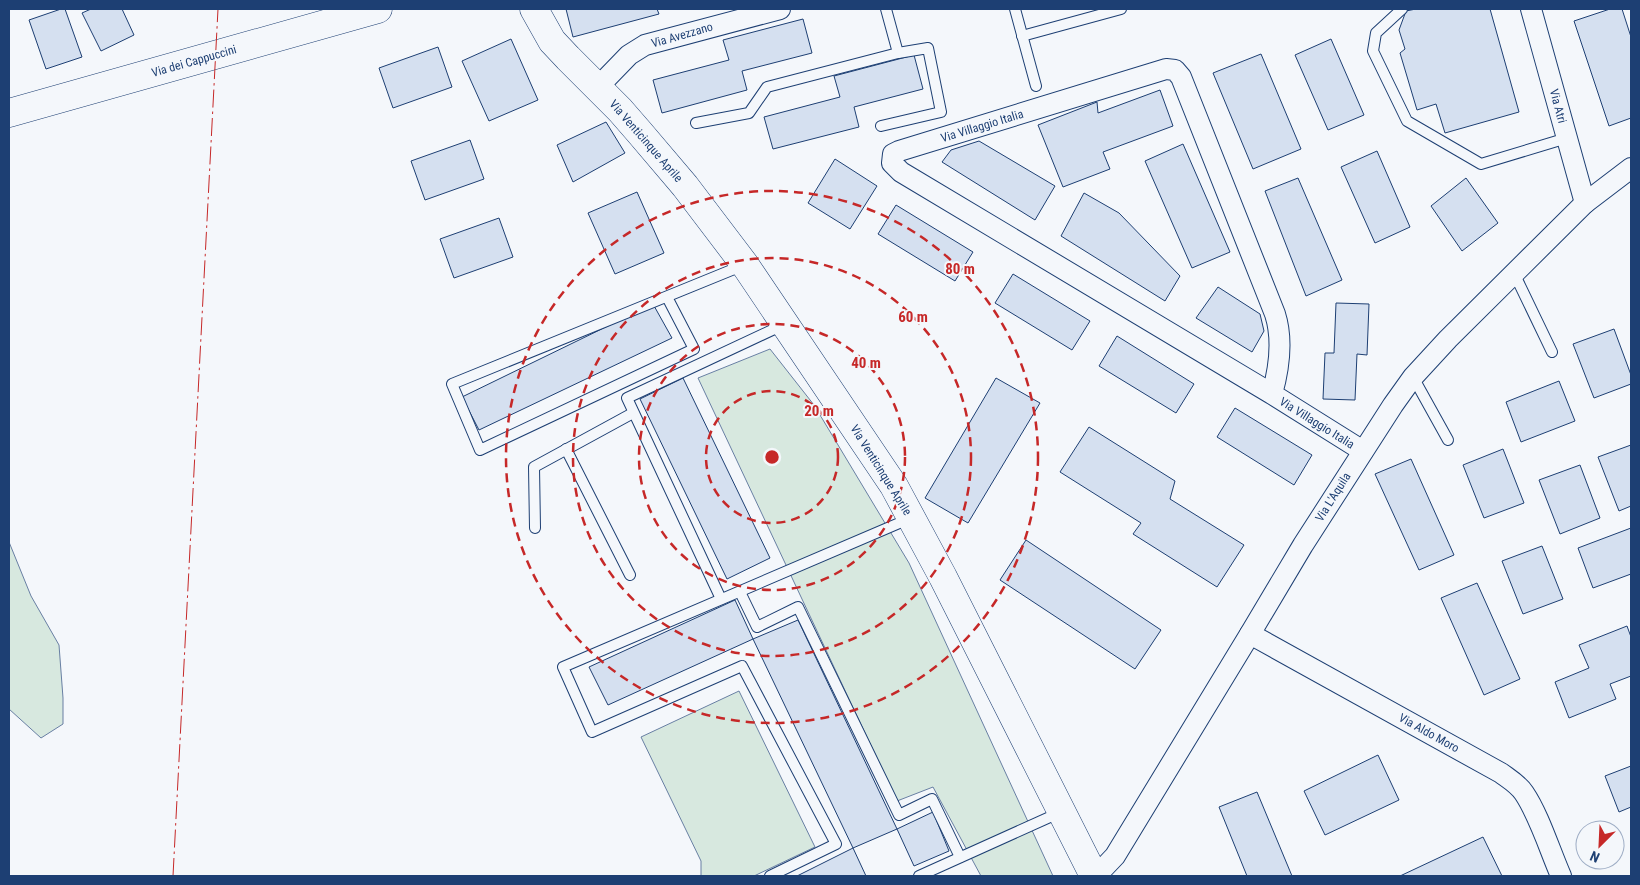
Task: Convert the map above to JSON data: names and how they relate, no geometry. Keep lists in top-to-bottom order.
{
  "streets": {
    "street": [
      "Via Avezzano",
      "Via dei Cappuccini",
      "Via Atri",
      "Via Villaggio Italia",
      "Via Venticinque Aprile",
      "Via L'Aquila",
      "Via Aldo Moro"
    ]
  },
  "crossings": [
    ["Via Avezzano", "Via Venticinque Aprile"],
    ["Via Atri", "Via L'Aquila"],
    ["Via Villaggio Italia", "Via L'Aquila"],
    ["Via Venticinque Aprile", "Via L'Aquila"],
    ["Via L'Aquila", "Via Aldo Moro"]
  ],
  "north": "bottom left",
  "rings": [
    "80 m",
    "60 m",
    "40 m",
    "20 m"
  ]
}
